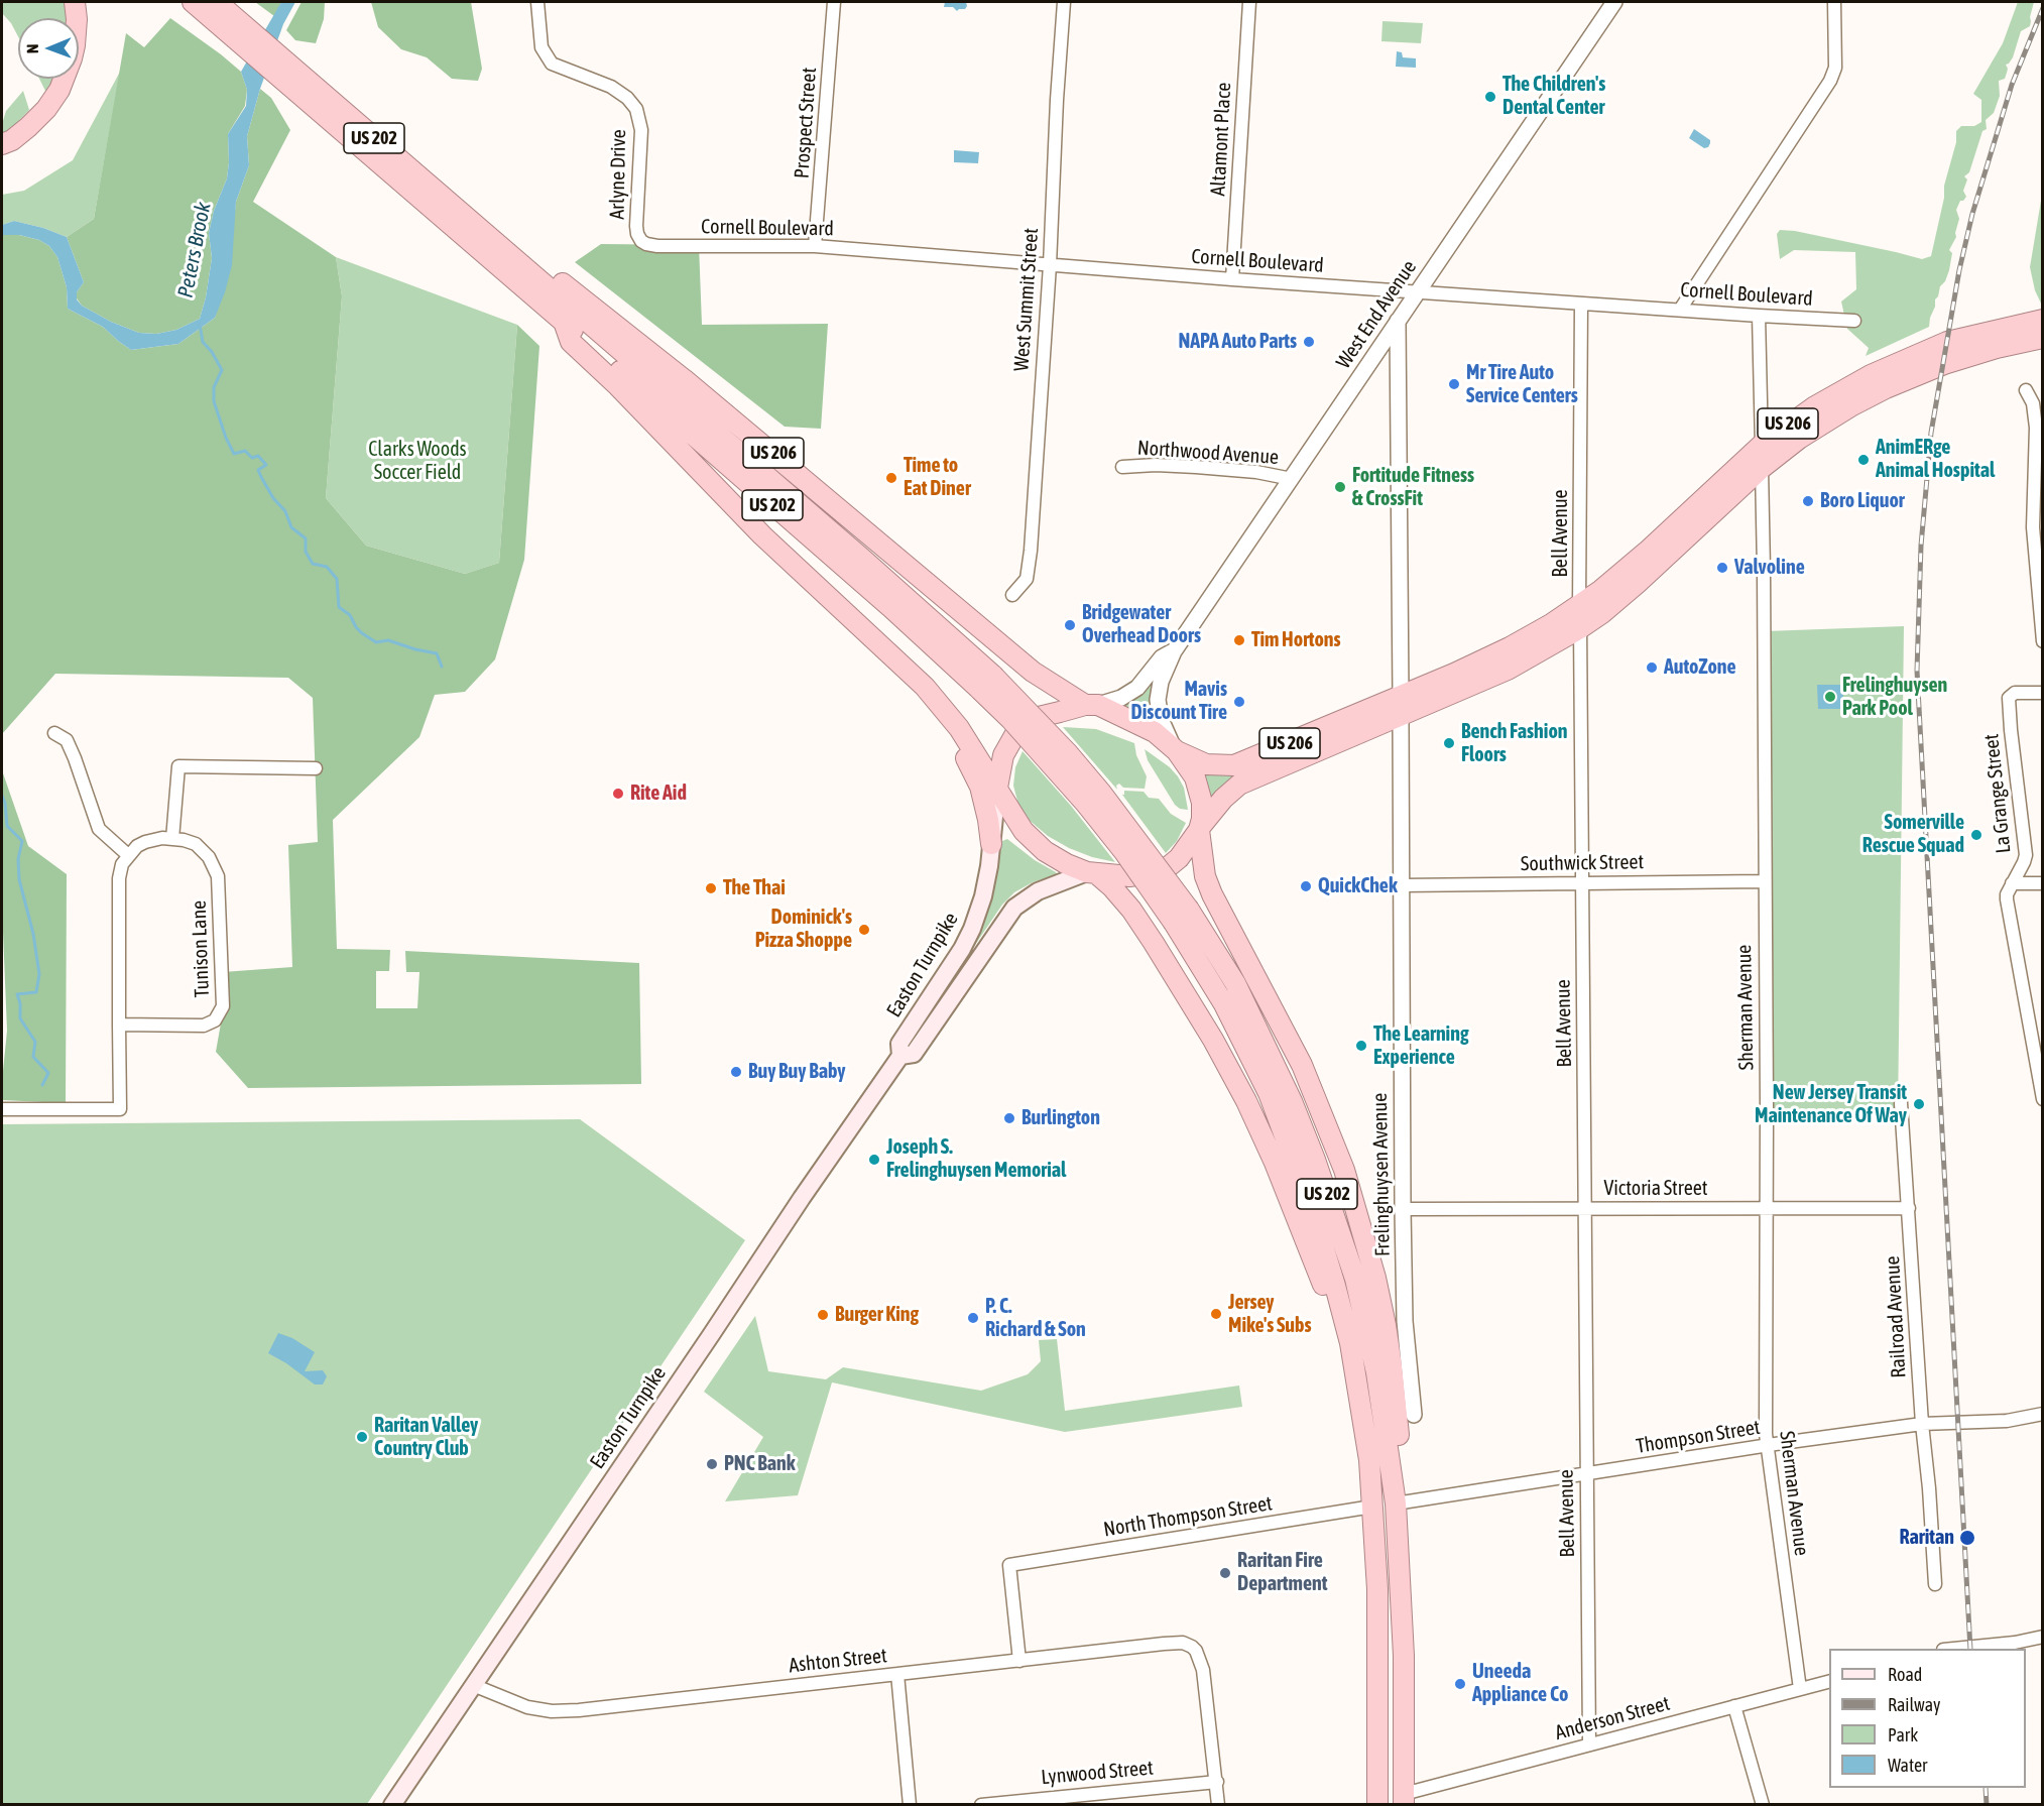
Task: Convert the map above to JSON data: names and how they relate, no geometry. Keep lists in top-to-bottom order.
{
  "streets": {
    "highway": ["US 202", "US 206"],
    "main road": ["Easton Turnpike"],
    "street": [
      "Prospect Street",
      "Altamont Place",
      "Arlyne Drive",
      "Cornell Boulevard",
      "West Summit Street",
      "West End Avenue",
      "Northwood Avenue",
      "Bell Avenue",
      "La Grange Street",
      "Southwick Street",
      "Tunison Lane",
      "Sherman Avenue",
      "Frelinghuysen Avenue",
      "Victoria Street",
      "Railroad Avenue",
      "Thompson Street",
      "North Thompson Street",
      "Ashton Street",
      "Anderson Street",
      "Lynwood Street"
    ]
  },
  "crossings": [
    ["Prospect Street", "Cornell Boulevard"],
    ["US 202", "US 206"],
    ["US 202", "Thompson Street"],
    ["US 202", "North Thompson Street"],
    ["US 202", "Anderson Street"],
    ["Altamont Place", "Cornell Boulevard"],
    ["Arlyne Drive", "Cornell Boulevard"],
    ["Cornell Boulevard", "West Summit Street"],
    ["Cornell Boulevard", "West End Avenue"],
    ["Cornell Boulevard", "Bell Avenue"],
    ["West End Avenue", "US 206"],
    ["West End Avenue", "Northwood Avenue"],
    ["West End Avenue", "Easton Turnpike"],
    ["US 206", "Bell Avenue"],
    ["US 206", "Easton Turnpike"],
    ["US 206", "Sherman Avenue"],
    ["US 206", "Frelinghuysen Avenue"],
    ["Bell Avenue", "Southwick Street"],
    ["Bell Avenue", "Victoria Street"],
    ["Bell Avenue", "Thompson Street"],
    ["Bell Avenue", "Anderson Street"],
    ["Southwick Street", "Sherman Avenue"],
    ["Southwick Street", "Frelinghuysen Avenue"],
    ["Easton Turnpike", "Ashton Street"],
    ["Sherman Avenue", "Victoria Street"],
    ["Sherman Avenue", "Thompson Street"],
    ["Sherman Avenue", "Anderson Street"],
    ["Frelinghuysen Avenue", "Victoria Street"],
    ["Victoria Street", "Railroad Avenue"],
    ["Railroad Avenue", "Thompson Street"],
    ["North Thompson Street", "Ashton Street"],
    ["Ashton Street", "Lynwood Street"]
  ],
  "water": ["Peters Brook"],
  "parks": ["Clarks Woods Soccer Field"],
  "places": [
    "The Children's Dental Center",
    "NAPA Auto Parts",
    "Mr Tire Auto Service Centers",
    "AnimERge Animal Hospital",
    "Time to Eat Diner",
    "Fortitude Fitness & CrossFit",
    "Boro Liquor",
    "Valvoline",
    "Bridgewater Overhead Doors",
    "Tim Hortons",
    "AutoZone",
    "Frelinghuysen Park Pool",
    "Mavis Discount Tire",
    "Bench Fashion Floors",
    "Rite Aid",
    "Somerville Rescue Squad",
    "QuickChek",
    "The Thai",
    "Dominick's Pizza Shoppe",
    "The Learning Experience",
    "Buy Buy Baby",
    "New Jersey Transit Maintenance Of Way",
    "Burlington",
    "Joseph S. Frelinghuysen Memorial",
    "Jersey Mike's Subs",
    "Burger King",
    "P. C. Richard & Son",
    "Raritan Valley Country Club",
    "PNC Bank",
    "Raritan",
    "Raritan Fire Department",
    "Uneeda Appliance Co"
  ],
  "legend": [
    "Road",
    "Railway",
    "Park",
    "Water"
  ],
  "north": "left"
}
